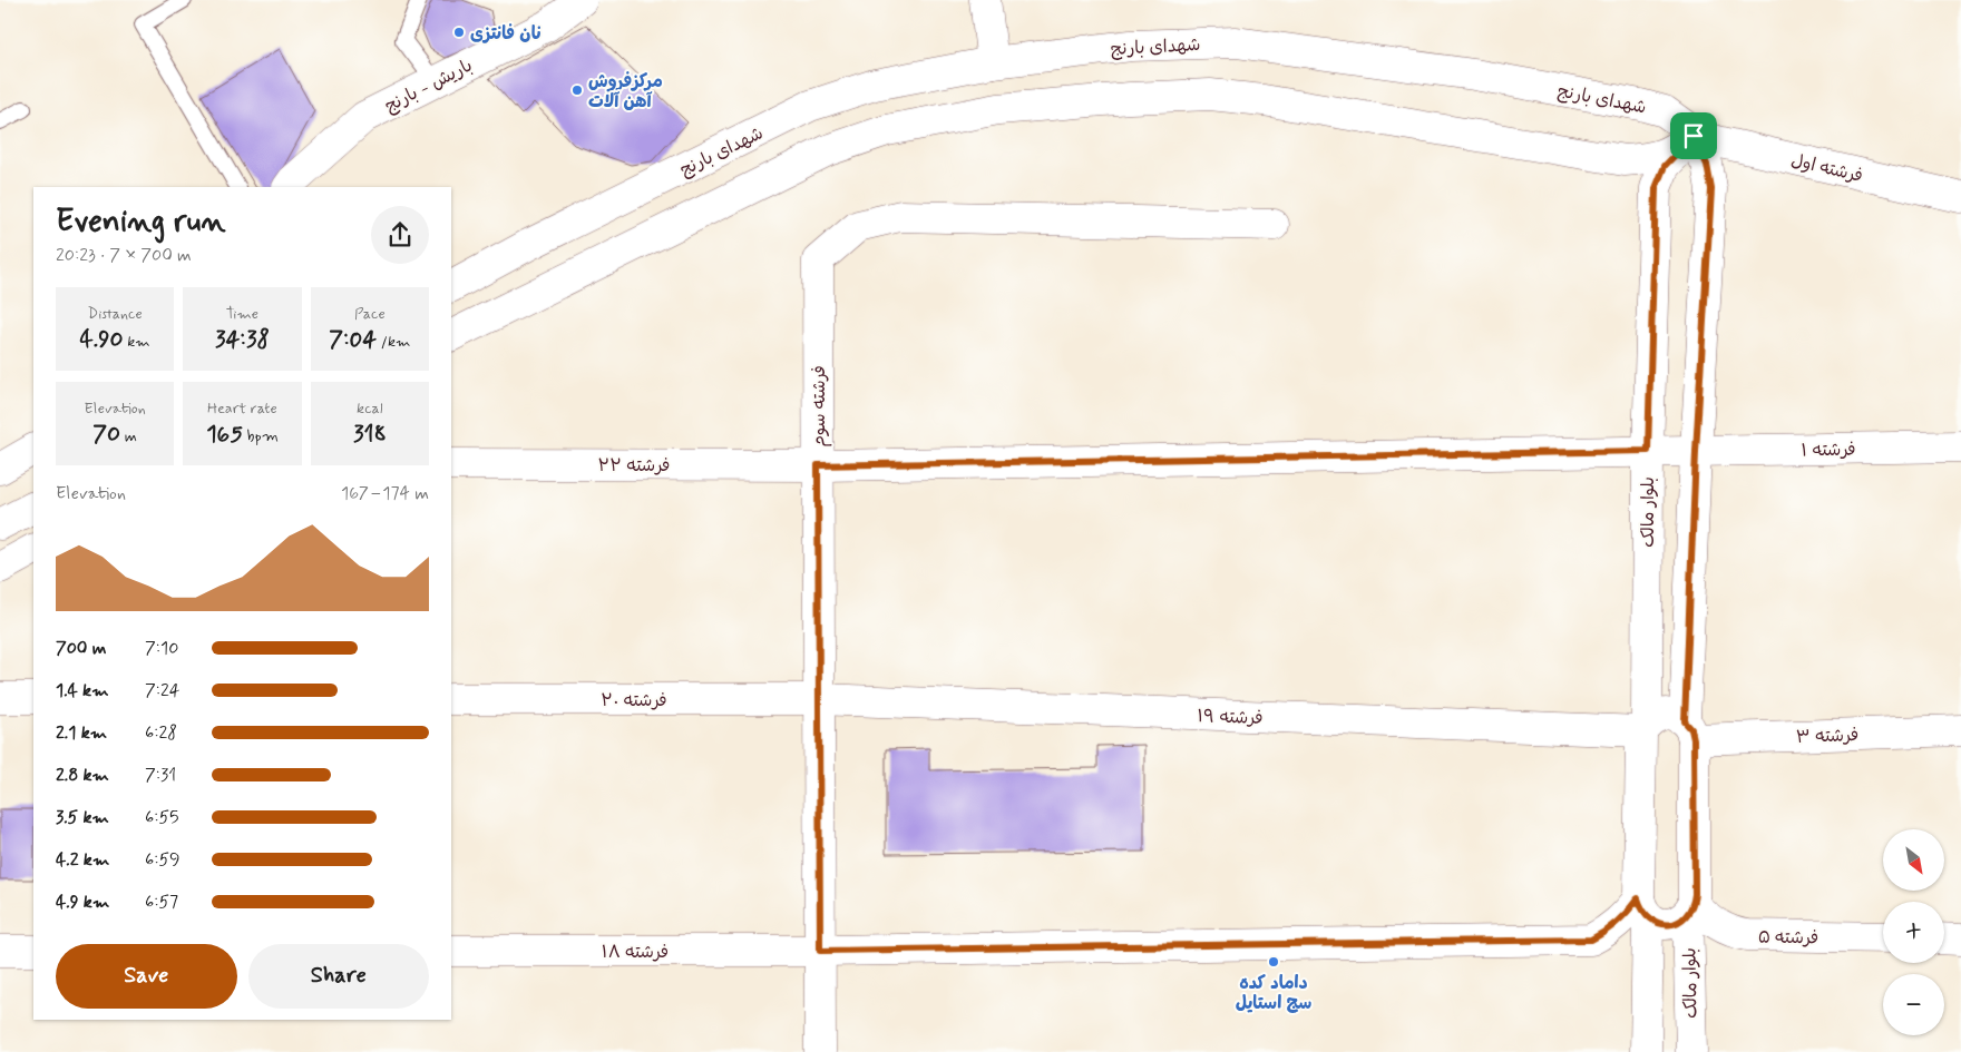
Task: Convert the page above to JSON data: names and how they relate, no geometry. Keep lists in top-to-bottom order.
{
  "streets": {
    "street": [
      "شهدای بارنج",
      "باریش - بارنج",
      "فرشته اول",
      "فرشته سوم",
      "فرشته ۱",
      "۲۲ فرشته",
      "بلوار مالک",
      "۲۰ فرشته",
      "۱۹ فرشته",
      "فرشته ۳",
      "فرشته ۵",
      "۱۸ فرشته"
    ]
  },
  "crossings": [
    ["شهدای بارنج", "فرشته اول"],
    ["شهدای بارنج", "بلوار مالک"],
    ["فرشته اول", "بلوار مالک"],
    ["فرشته سوم", "۲۲ فرشته"],
    ["فرشته سوم", "۲۰ فرشته"],
    ["فرشته سوم", "۱۹ فرشته"],
    ["فرشته سوم", "۱۸ فرشته"],
    ["فرشته ۱", "۲۲ فرشته"],
    ["فرشته ۱", "بلوار مالک"],
    ["۲۲ فرشته", "بلوار مالک"],
    ["بلوار مالک", "۱۹ فرشته"],
    ["بلوار مالک", "فرشته ۳"],
    ["بلوار مالک", "فرشته ۵"],
    ["بلوار مالک", "۱۸ فرشته"],
    ["۲۰ فرشته", "۱۹ فرشته"],
    ["۱۹ فرشته", "فرشته ۳"]
  ],
  "places": ["نان فانتزی", "مرکزفروش آهن آلات", "داماد کده سج استایل"],
  "north": "bottom right",
  "page": {
    "heading": ["Evening run", "20:23 · 7 × 700 m"],
    "stats": [
      ["Distance", "4.90 km"],
      ["Time", "34:38"],
      ["Pace", "7:04 /km"],
      ["Elevation", "70 m"],
      ["Heart rate", "165 bpm"],
      ["kcal", "318"]
    ],
    "chart": ["Elevation", "167–174 m"],
    "list": [
      {
        "name": "700 m",
        "note": "7:10"
      },
      {
        "name": "1.4 km",
        "note": "7:24"
      },
      {
        "name": "2.1 km",
        "note": "6:28"
      },
      {
        "name": "2.8 km",
        "note": "7:31"
      },
      {
        "name": "3.5 km",
        "note": "6:55"
      },
      {
        "name": "4.2 km",
        "note": "6:59"
      },
      {
        "name": "4.9 km",
        "note": "6:57"
      }
    ],
    "map_buttons": ["+", "−"],
    "buttons": ["Save", "Share"]
  }
}
